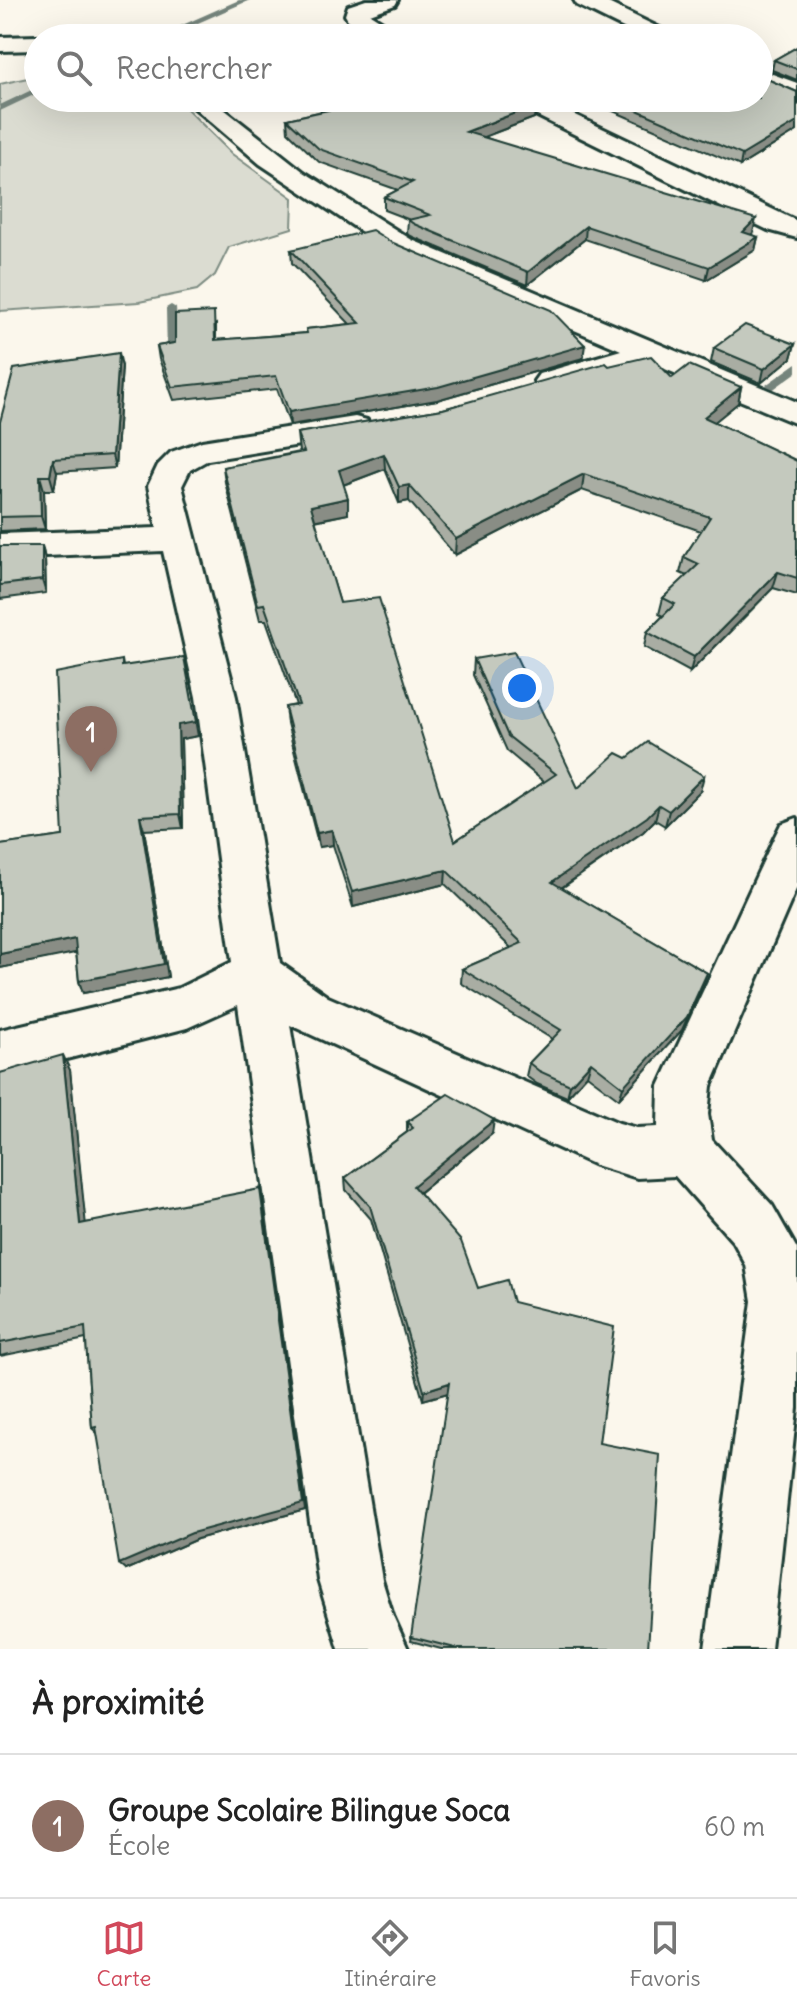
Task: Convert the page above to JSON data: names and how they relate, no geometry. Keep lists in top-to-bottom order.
{
  "page": {
    "search": "Rechercher",
    "pins": "1",
    "heading": "À proximité",
    "list": [
      {
        "mark": "1",
        "name": "Groupe Scolaire Bilingue Soca",
        "note": "École",
        "value": "60 m"
      }
    ],
    "nav": ["Carte", "Itinéraire", "Favoris"]
  }
}
